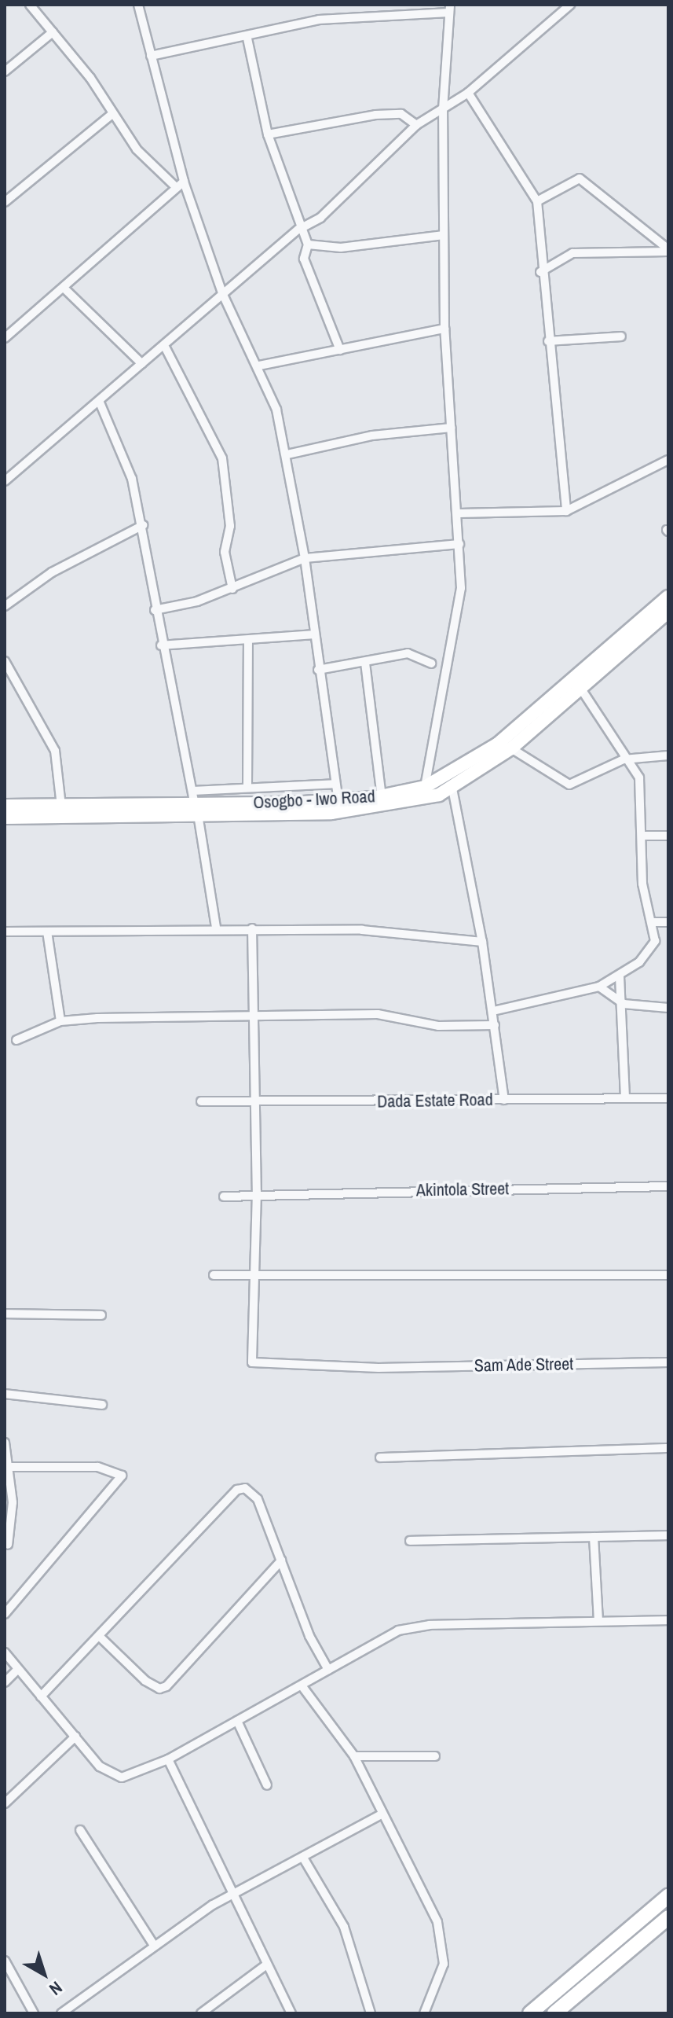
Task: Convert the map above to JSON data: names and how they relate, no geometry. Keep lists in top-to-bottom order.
{
  "streets": {
    "main road": ["Osogbo - Iwo Road"],
    "street": ["Dada Estate Road", "Akintola Street", "Sam Ade Street"]
  },
  "north": "bottom right"
}
